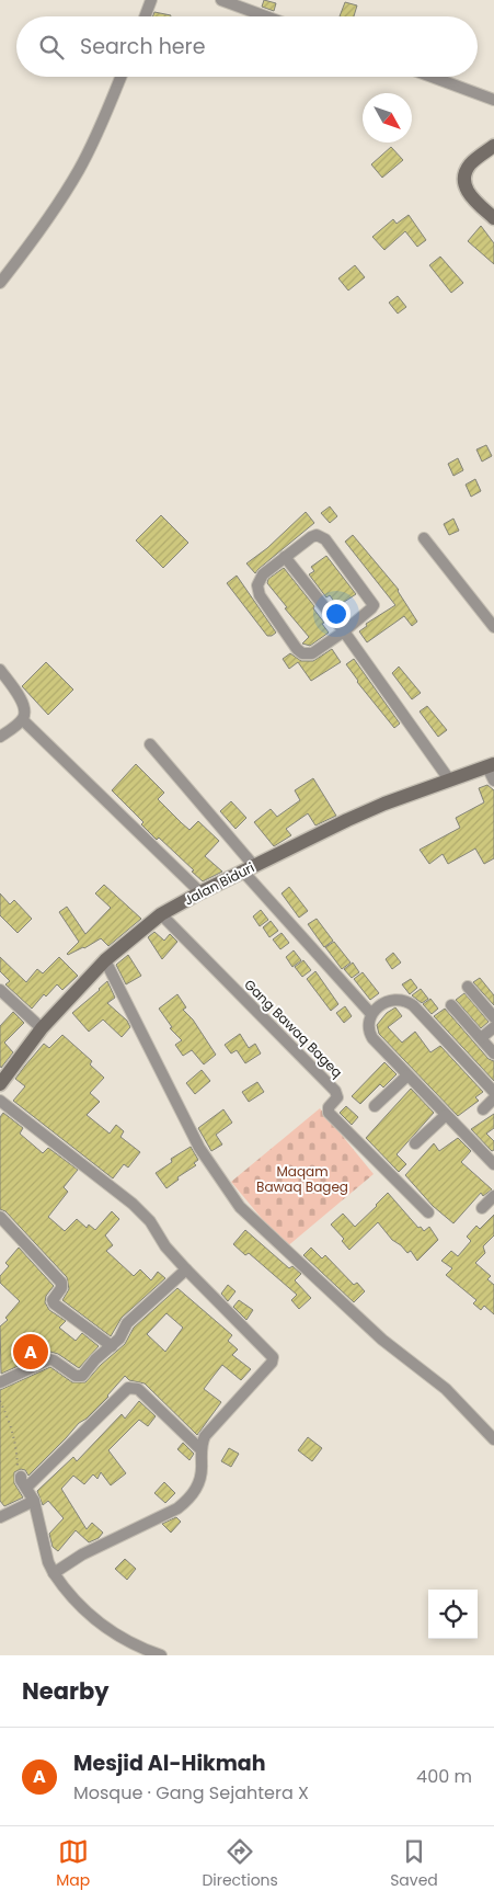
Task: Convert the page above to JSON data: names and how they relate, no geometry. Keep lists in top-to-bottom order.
{
  "streets": {
    "street": ["Jalan Biduri", "Gang Bawaq Bageq"]
  },
  "crossings": [
    ["Jalan Biduri", "Gang Bawaq Bageq"]
  ],
  "parks": ["Maqam Bawaq Bageg"],
  "north": "bottom right",
  "page": {
    "search": "Search here",
    "pins": "A",
    "heading": "Nearby",
    "list": [
      {
        "mark": "A",
        "name": "Mesjid Al-Hikmah",
        "note": "Mosque · Gang Sejahtera X",
        "value": "400 m"
      }
    ],
    "nav": ["Map", "Directions", "Saved"]
  }
}
